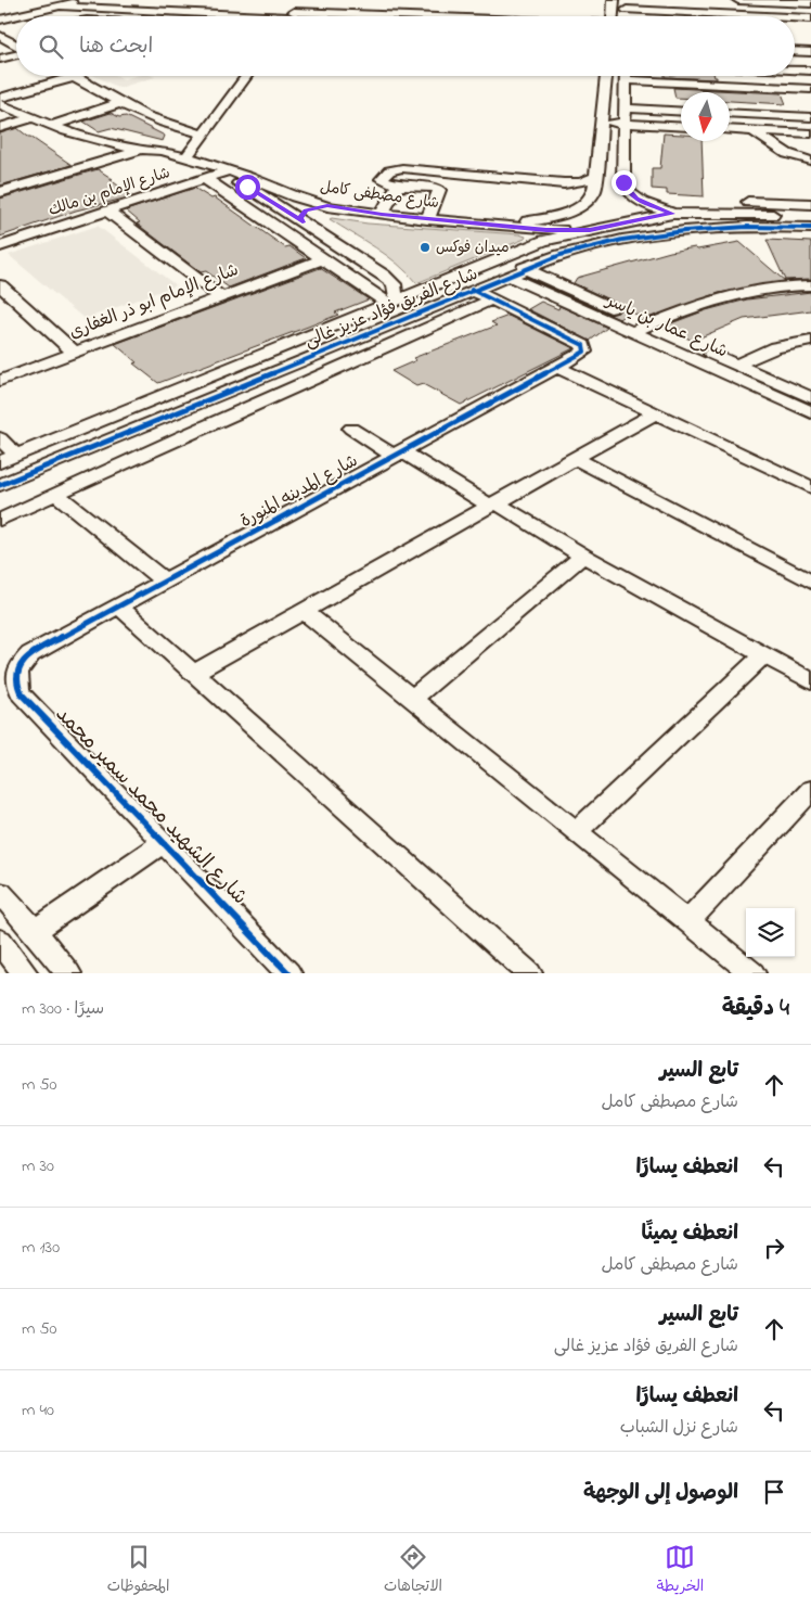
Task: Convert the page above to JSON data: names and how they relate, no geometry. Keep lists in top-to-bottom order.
{
  "streets": {
    "street": [
      "شارع الإمام بن مالك",
      "شارع مصطفى كامل",
      "شارع الإمام ابو ذر الغفارى",
      "شارع الفريق فؤاد عزيز غالى",
      "شارع عمار بن ياسر",
      "شارع المدينه المنورة",
      "شارع الشهيد محمد سمير محمد"
    ]
  },
  "crossings": [
    ["شارع الإمام بن مالك", "شارع مصطفى كامل"],
    ["شارع مصطفى كامل", "شارع الفريق فؤاد عزيز غالى"],
    ["شارع الفريق فؤاد عزيز غالى", "شارع عمار بن ياسر"],
    ["شارع المدينه المنورة", "شارع الشهيد محمد سمير محمد"]
  ],
  "places": ["ميدان فوكس"],
  "north": "bottom",
  "page": {
    "search": "ابحث هنا",
    "heading": ["4 دقيقة", "سيرًا · 300 m"],
    "list": [
      ["تابع السير", "شارع مصطفى كامل", "50 m"],
      ["انعطف يسارًا", "30 m"],
      ["انعطف يمينًا", "شارع مصطفى كامل", "130 m"],
      ["تابع السير", "شارع الفريق فؤاد عزيز غالى", "50 m"],
      ["انعطف يسارًا", "شارع نزل الشباب", "40 m"],
      "الوصول إلى الوجهة"
    ],
    "nav": ["الخريطة", "الاتجاهات", "المحفوظات"]
  }
}
